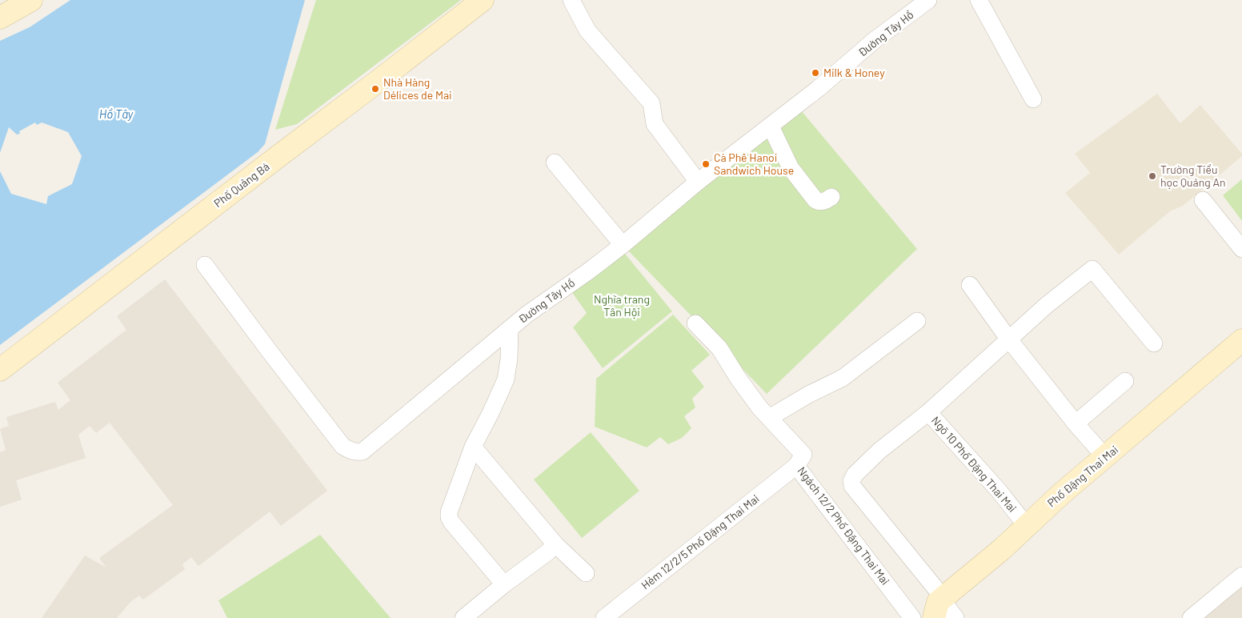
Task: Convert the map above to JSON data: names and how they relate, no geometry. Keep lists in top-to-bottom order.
{
  "streets": {
    "street": [
      "Đường Tây Hồ",
      "Phố Quảng Bá",
      "Ngõ 10 Phố Đặng Thai Mai",
      "Phố Đặng Thai Mai",
      "Ngách 12/2 Phố Đặng Thai Mai",
      "Hẻm 12/2/5 Phố Đặng Thai Mai"
    ]
  },
  "crossings": [
    ["Ngõ 10 Phố Đặng Thai Mai", "Phố Đặng Thai Mai"],
    ["Ngách 12/2 Phố Đặng Thai Mai", "Hẻm 12/2/5 Phố Đặng Thai Mai"]
  ],
  "water": ["Hồ Tây"],
  "parks": ["Nghĩa trang Tân Hội"],
  "places": [
    "Milk & Honey",
    "Nhà Hàng Délices de Mai",
    "Cà Phê Hanoi Sandwich House",
    "Trường Tiểu học Quảng An"
  ]
}
